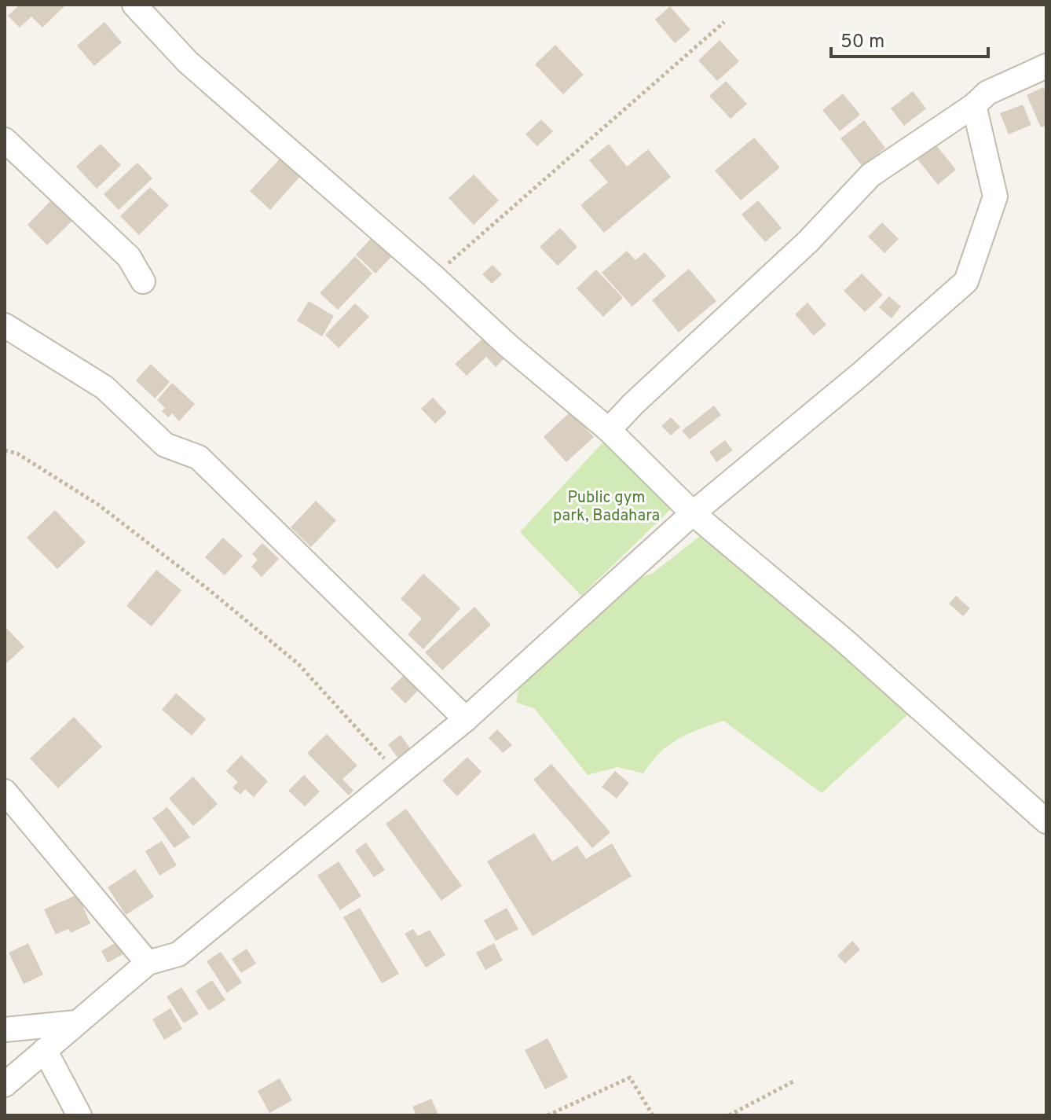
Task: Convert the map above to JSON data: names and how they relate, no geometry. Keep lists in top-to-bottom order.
{
  "parks": ["Public gym park, Badahara"],
  "scale_bar": "50 m"
}
